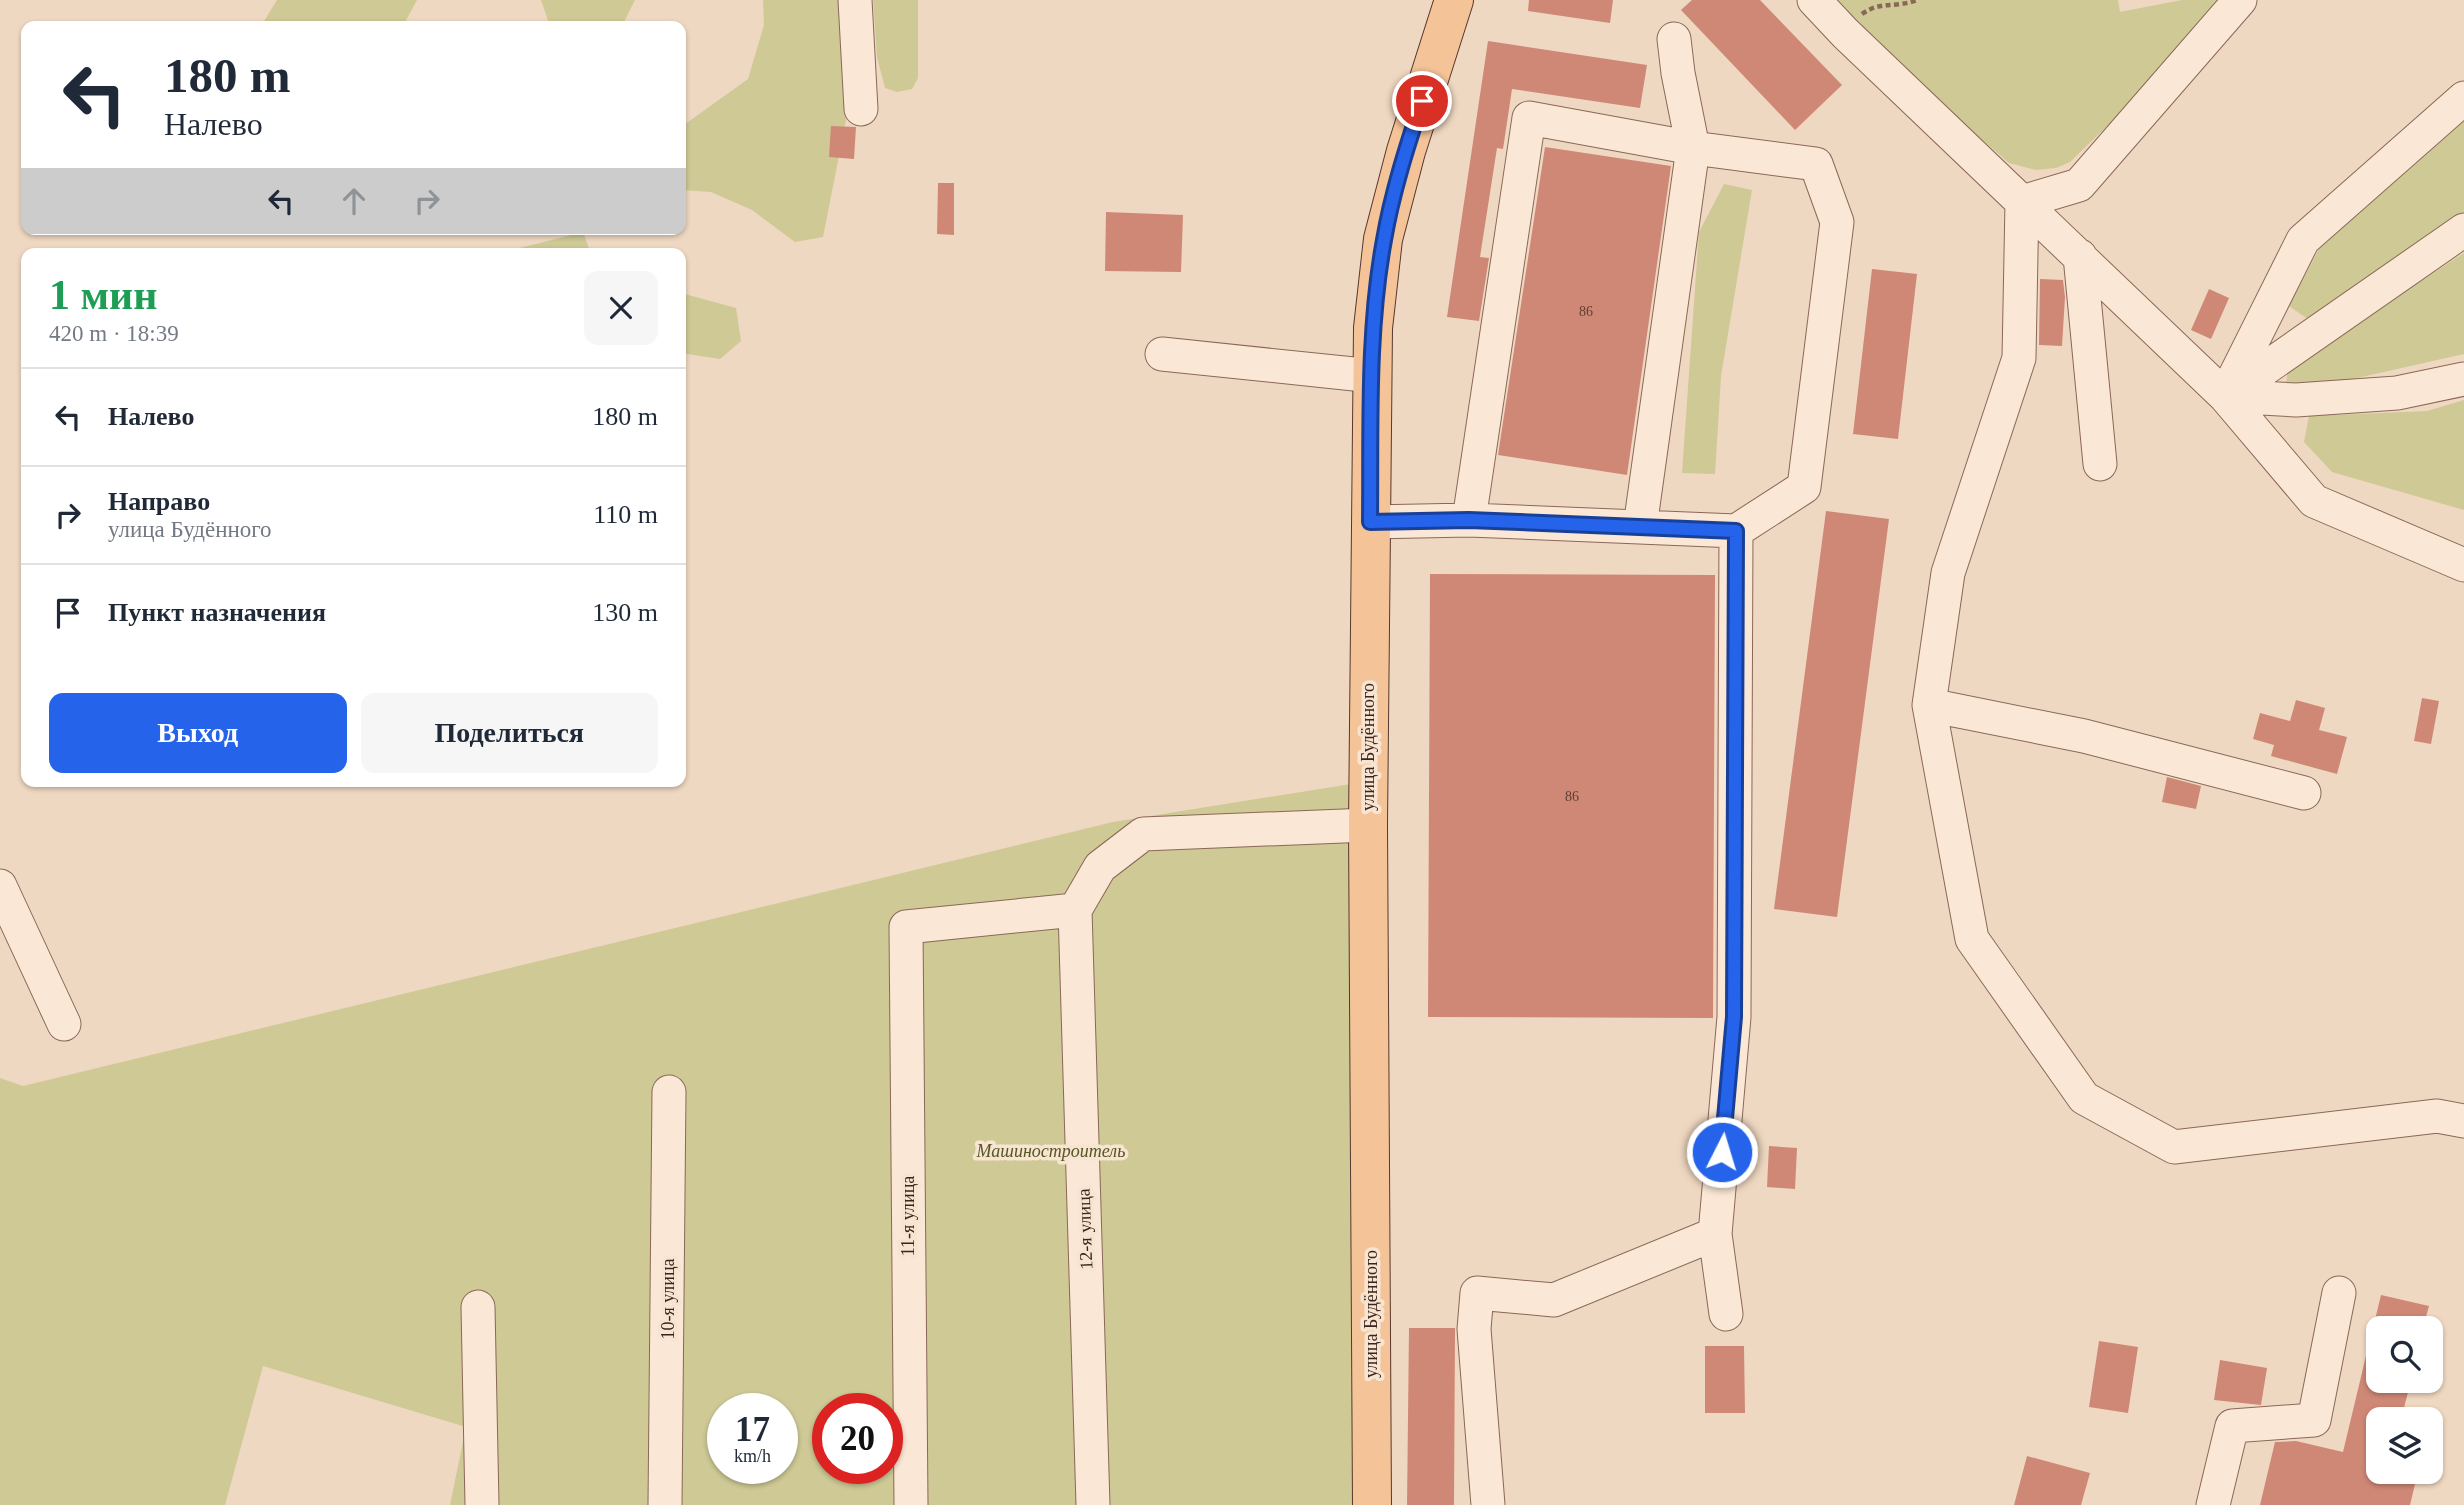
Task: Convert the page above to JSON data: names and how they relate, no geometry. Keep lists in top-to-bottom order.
{
  "streets": {
    "main road": ["улица Будённого"],
    "street": ["11-я улица", "12-я улица", "10-я улица"]
  },
  "crossings": [
    ["11-я улица", "12-я улица"]
  ],
  "parks": ["Машиностроитель"],
  "house_numbers": ["86", "86"],
  "page": {
    "turn": ["180 m", "Налево"],
    "heading": ["1 мин", "420 m · 18:39"],
    "list": [
      {
        "name": "Налево",
        "value": "180 m"
      },
      {
        "name": "Направо",
        "note": "улица Будённого",
        "value": "110 m"
      },
      {
        "name": "Пункт назначения",
        "value": "130 m"
      }
    ],
    "buttons": ["Выход", "Поделиться"],
    "speed": "17 km/h",
    "limit": "20"
  }
}
